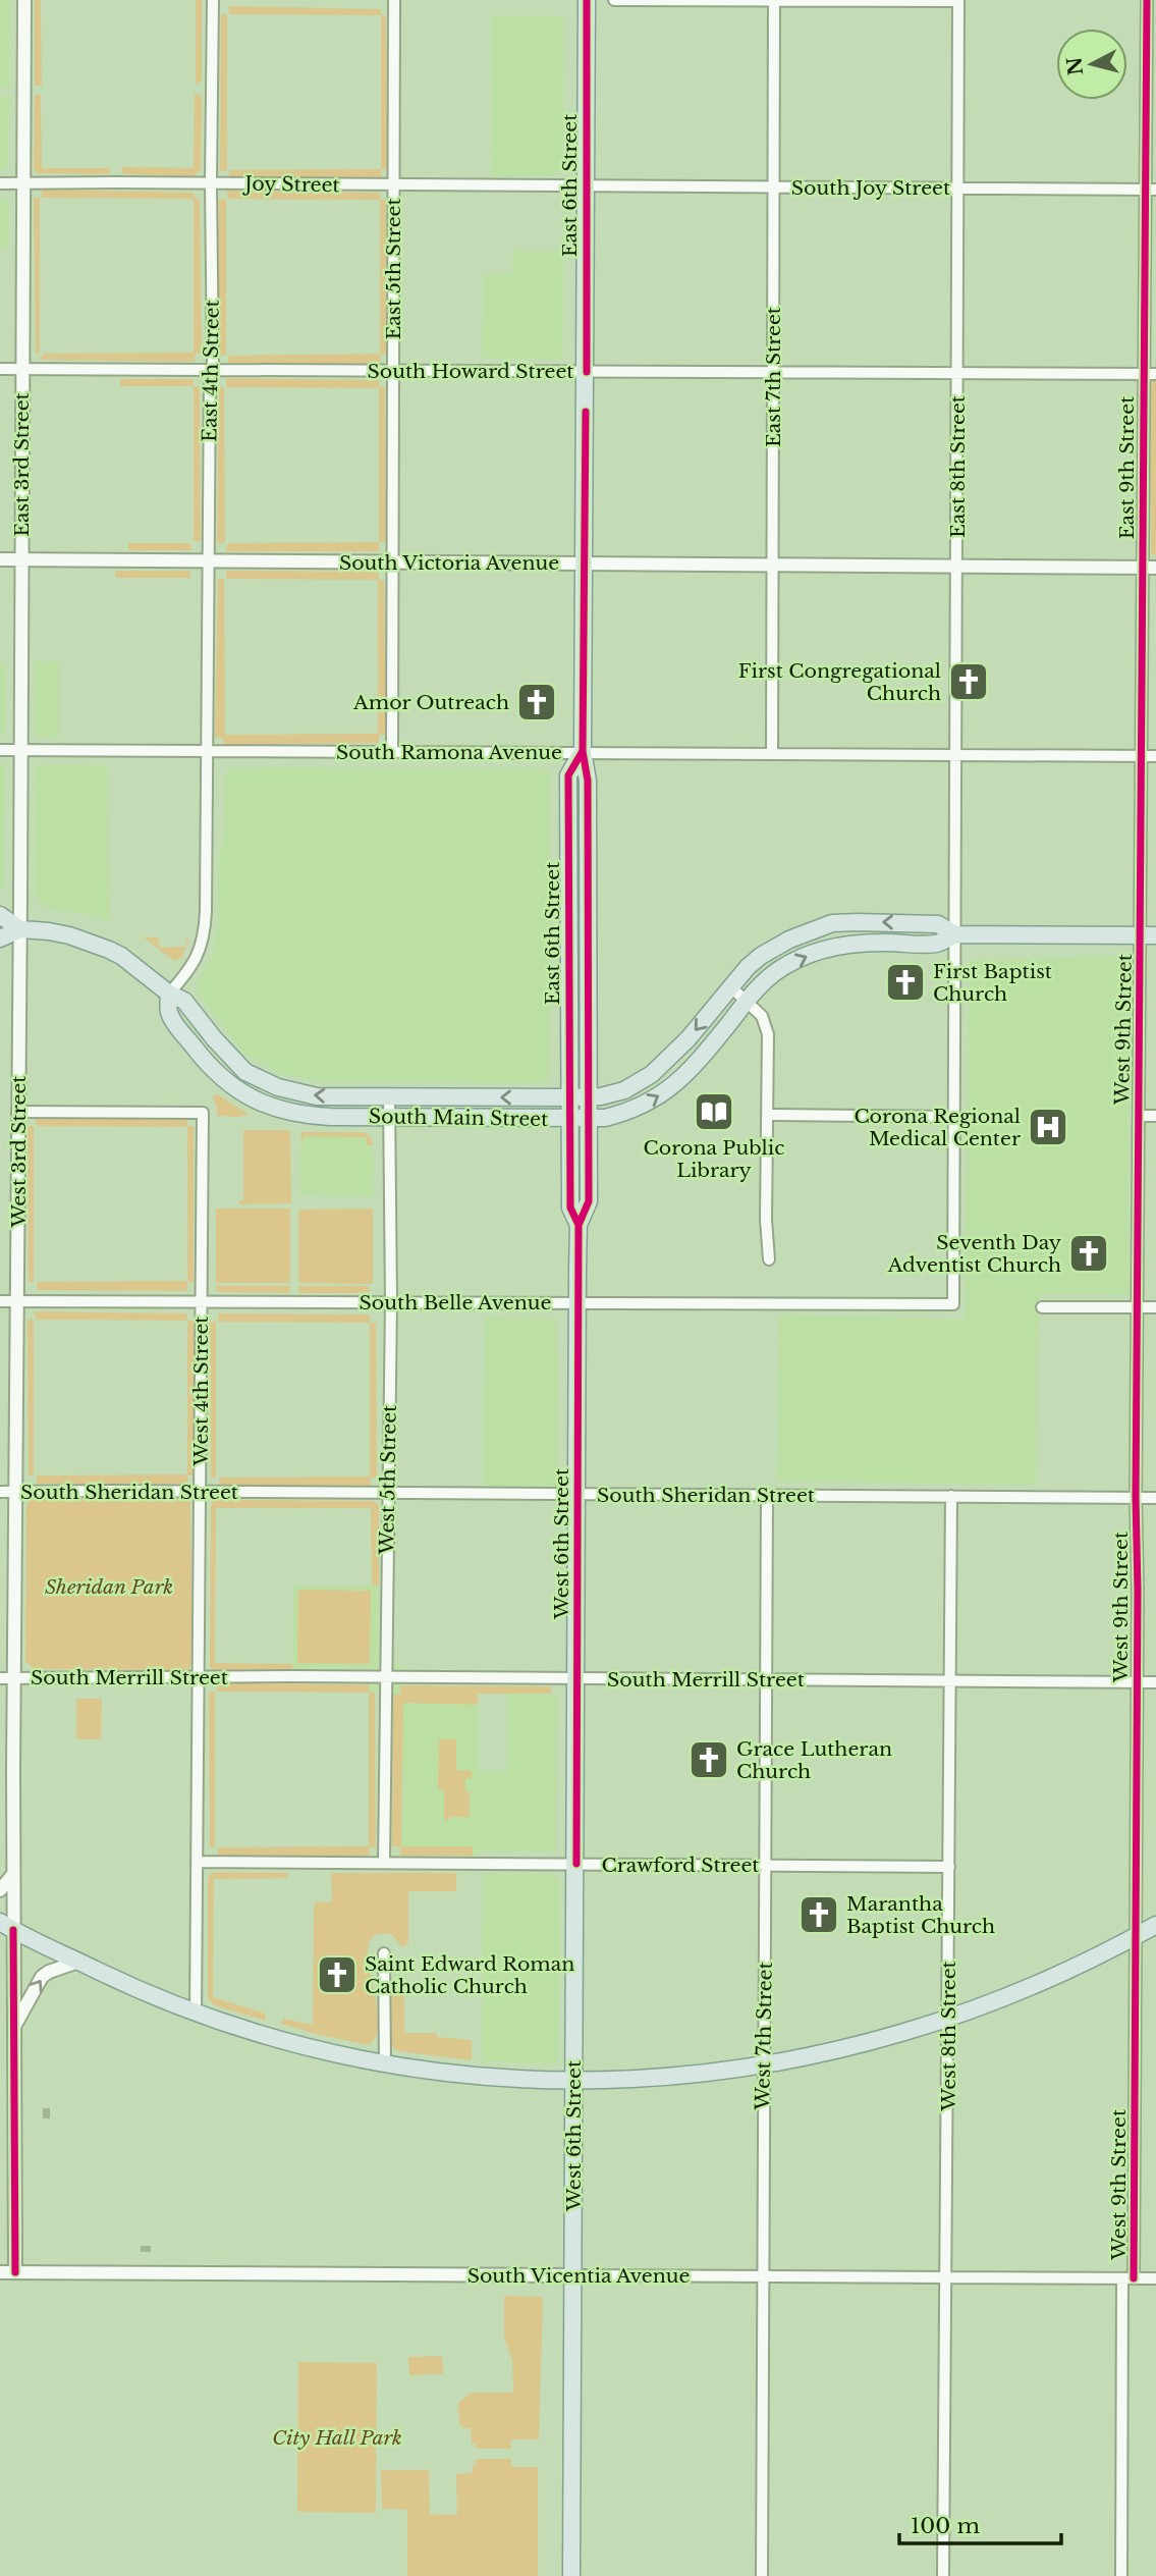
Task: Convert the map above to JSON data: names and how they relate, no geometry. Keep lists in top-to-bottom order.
{
  "streets": {
    "main road": ["East 6th Street", "South Main Street", "West 6th Street"],
    "street": [
      "Joy Street",
      "South Joy Street",
      "East 5th Street",
      "East 4th Street",
      "South Howard Street",
      "East 7th Street",
      "East 3rd Street",
      "East 8th Street",
      "East 9th Street",
      "South Victoria Avenue",
      "South Ramona Avenue",
      "West 9th Street",
      "West 3rd Street",
      "South Belle Avenue",
      "West 4th Street",
      "West 5th Street",
      "South Sheridan Street",
      "South Merrill Street",
      "Crawford Street",
      "West 7th Street",
      "West 8th Street",
      "South Vicentia Avenue"
    ]
  },
  "crossings": [
    ["Joy Street", "East 6th Street"],
    ["Joy Street", "South Joy Street"],
    ["Joy Street", "East 5th Street"],
    ["Joy Street", "East 4th Street"],
    ["Joy Street", "East 3rd Street"],
    ["East 6th Street", "South Joy Street"],
    ["East 6th Street", "South Howard Street"],
    ["East 6th Street", "South Victoria Avenue"],
    ["East 6th Street", "South Ramona Avenue"],
    ["East 6th Street", "South Main Street"],
    ["East 6th Street", "West 6th Street"],
    ["South Joy Street", "East 7th Street"],
    ["South Joy Street", "East 8th Street"],
    ["South Joy Street", "East 9th Street"],
    ["East 5th Street", "South Howard Street"],
    ["East 5th Street", "South Victoria Avenue"],
    ["East 5th Street", "South Ramona Avenue"],
    ["East 4th Street", "South Howard Street"],
    ["East 4th Street", "South Victoria Avenue"],
    ["East 4th Street", "South Ramona Avenue"],
    ["South Howard Street", "East 7th Street"],
    ["South Howard Street", "East 3rd Street"],
    ["South Howard Street", "East 8th Street"],
    ["South Howard Street", "East 9th Street"],
    ["East 7th Street", "South Victoria Avenue"],
    ["East 7th Street", "South Ramona Avenue"],
    ["East 3rd Street", "South Victoria Avenue"],
    ["East 3rd Street", "South Ramona Avenue"],
    ["East 8th Street", "South Victoria Avenue"],
    ["East 8th Street", "South Ramona Avenue"],
    ["East 8th Street", "South Main Street"],
    ["East 9th Street", "South Victoria Avenue"],
    ["East 9th Street", "South Ramona Avenue"],
    ["East 9th Street", "West 9th Street"],
    ["East 9th Street", "South Main Street"],
    ["West 9th Street", "South Main Street"],
    ["West 9th Street", "South Sheridan Street"],
    ["West 9th Street", "South Merrill Street"],
    ["West 9th Street", "South Vicentia Avenue"],
    ["South Main Street", "West 3rd Street"],
    ["South Main Street", "West 5th Street"],
    ["South Main Street", "West 6th Street"],
    ["West 3rd Street", "South Belle Avenue"],
    ["West 3rd Street", "West 4th Street"],
    ["West 3rd Street", "South Sheridan Street"],
    ["West 3rd Street", "South Merrill Street"],
    ["West 3rd Street", "South Vicentia Avenue"],
    ["South Belle Avenue", "West 4th Street"],
    ["South Belle Avenue", "West 5th Street"],
    ["South Belle Avenue", "West 6th Street"],
    ["West 4th Street", "South Sheridan Street"],
    ["West 4th Street", "South Merrill Street"],
    ["West 4th Street", "Crawford Street"],
    ["West 5th Street", "South Sheridan Street"],
    ["West 5th Street", "South Merrill Street"],
    ["West 5th Street", "Crawford Street"],
    ["South Sheridan Street", "West 6th Street"],
    ["South Sheridan Street", "West 7th Street"],
    ["South Sheridan Street", "West 8th Street"],
    ["West 6th Street", "South Merrill Street"],
    ["West 6th Street", "Crawford Street"],
    ["West 6th Street", "South Vicentia Avenue"],
    ["South Merrill Street", "West 7th Street"],
    ["South Merrill Street", "West 8th Street"],
    ["Crawford Street", "West 7th Street"],
    ["Crawford Street", "West 8th Street"],
    ["West 7th Street", "South Vicentia Avenue"],
    ["West 8th Street", "South Vicentia Avenue"]
  ],
  "parks": ["Sheridan Park", "City Hall Park"],
  "places": {
    "church": [
      "First Congregational Church",
      "Amor Outreach",
      "First Baptist Church",
      "Seventh Day Adventist Church",
      "Grace Lutheran Church",
      "Marantha Baptist Church",
      "Saint Edward Roman Catholic Church"
    ],
    "library": ["Corona Public Library"],
    "hospital": ["Corona Regional Medical Center"]
  },
  "scale_bar": "100 m",
  "north": "left"
}
